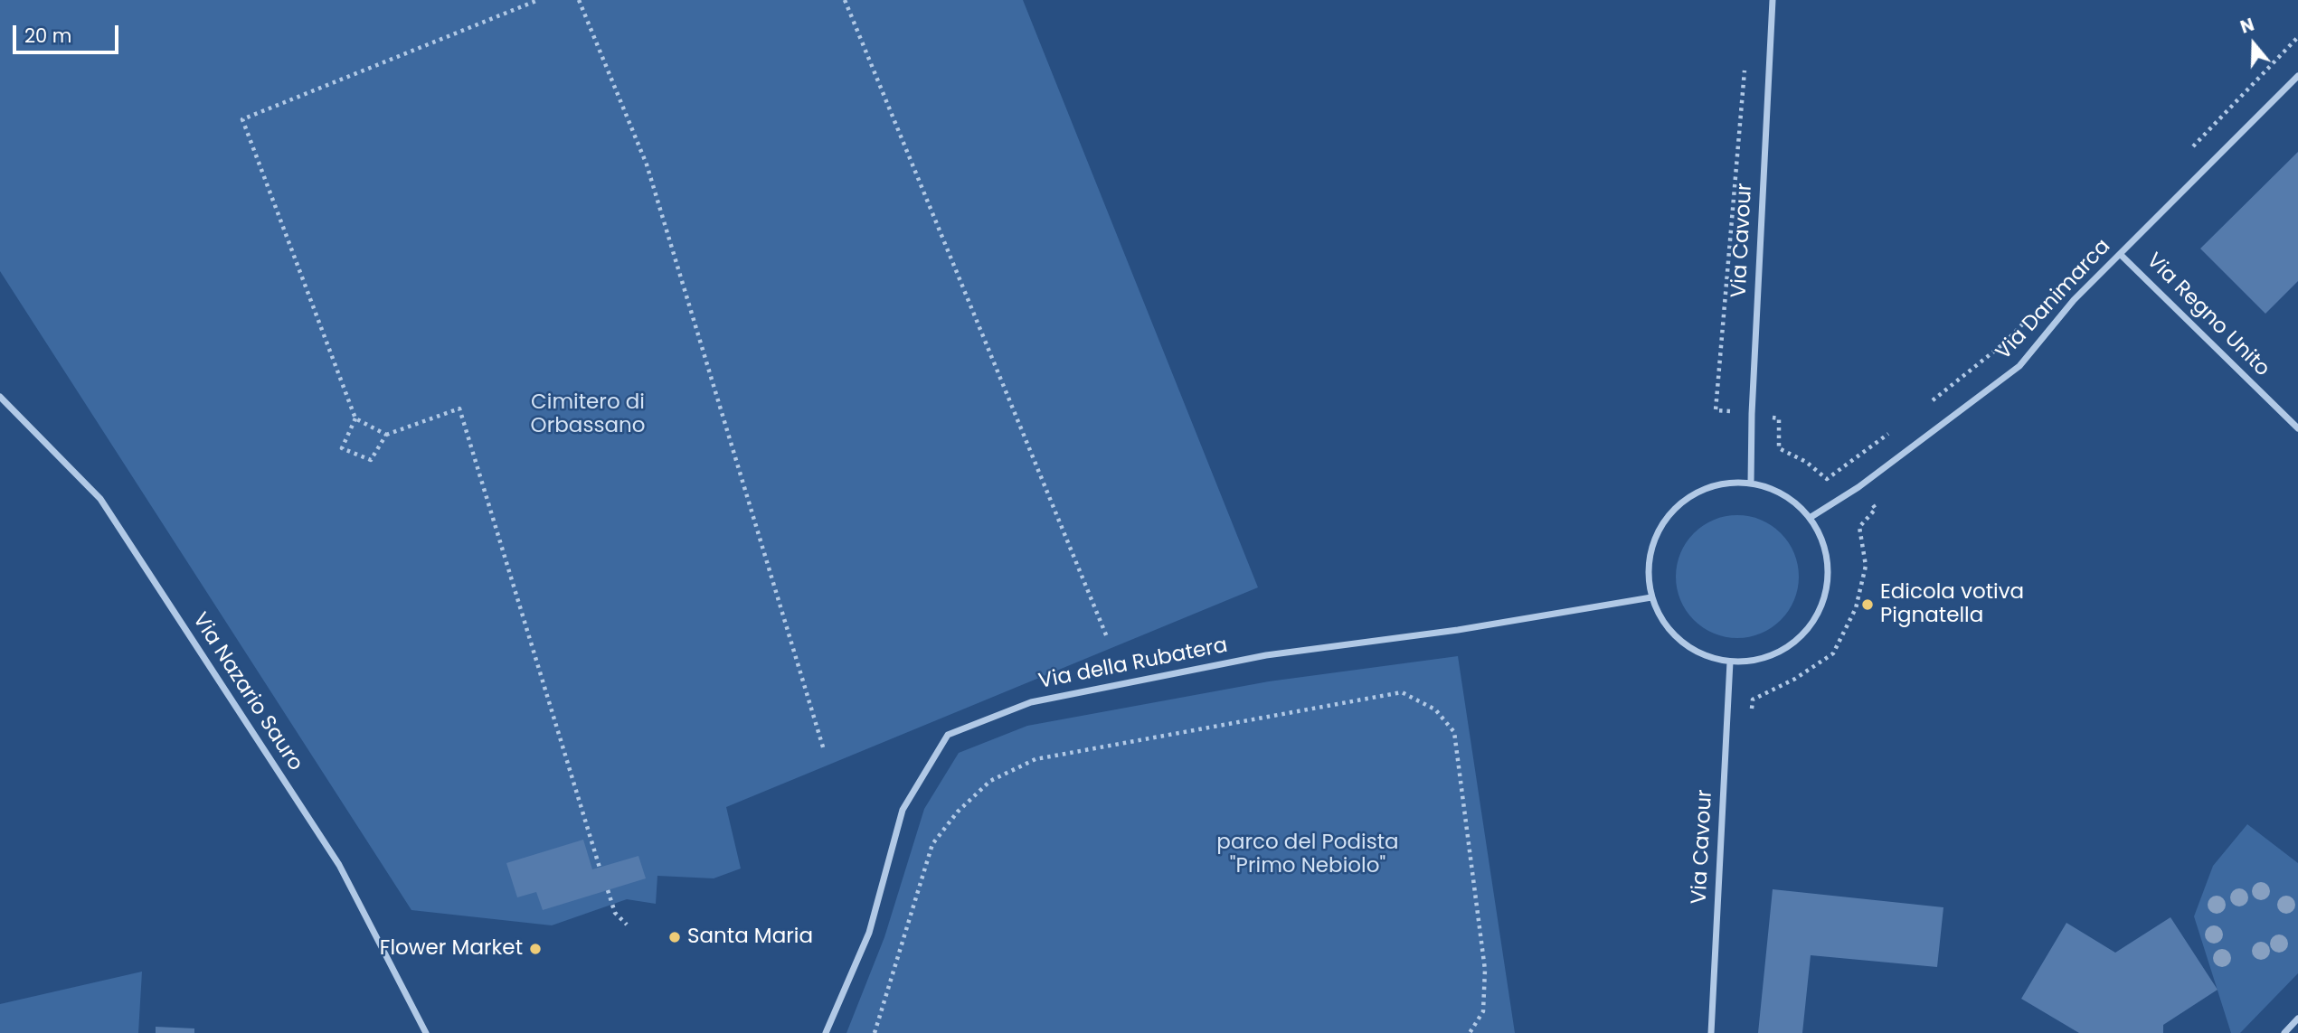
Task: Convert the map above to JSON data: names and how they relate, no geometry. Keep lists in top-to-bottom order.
{
  "streets": {
    "street": [
      "Via Cavour",
      "Via Danimarca",
      "Via Regno Unito",
      "Via della Rubatera",
      "Via Nazario Sauro"
    ]
  },
  "crossings": [
    ["Via Cavour", "Via Danimarca"],
    ["Via Cavour", "Via della Rubatera"],
    ["Via Danimarca", "Via Regno Unito"],
    ["Via Danimarca", "Via della Rubatera"]
  ],
  "parks": ["Cimitero di Orbassano", "parco del Podista \"Primo Nebiolo\""],
  "places": ["Edicola votiva Pignatella", "Santa Maria", "Flower Market"],
  "scale_bar": "20 m",
  "north": "top"
}
